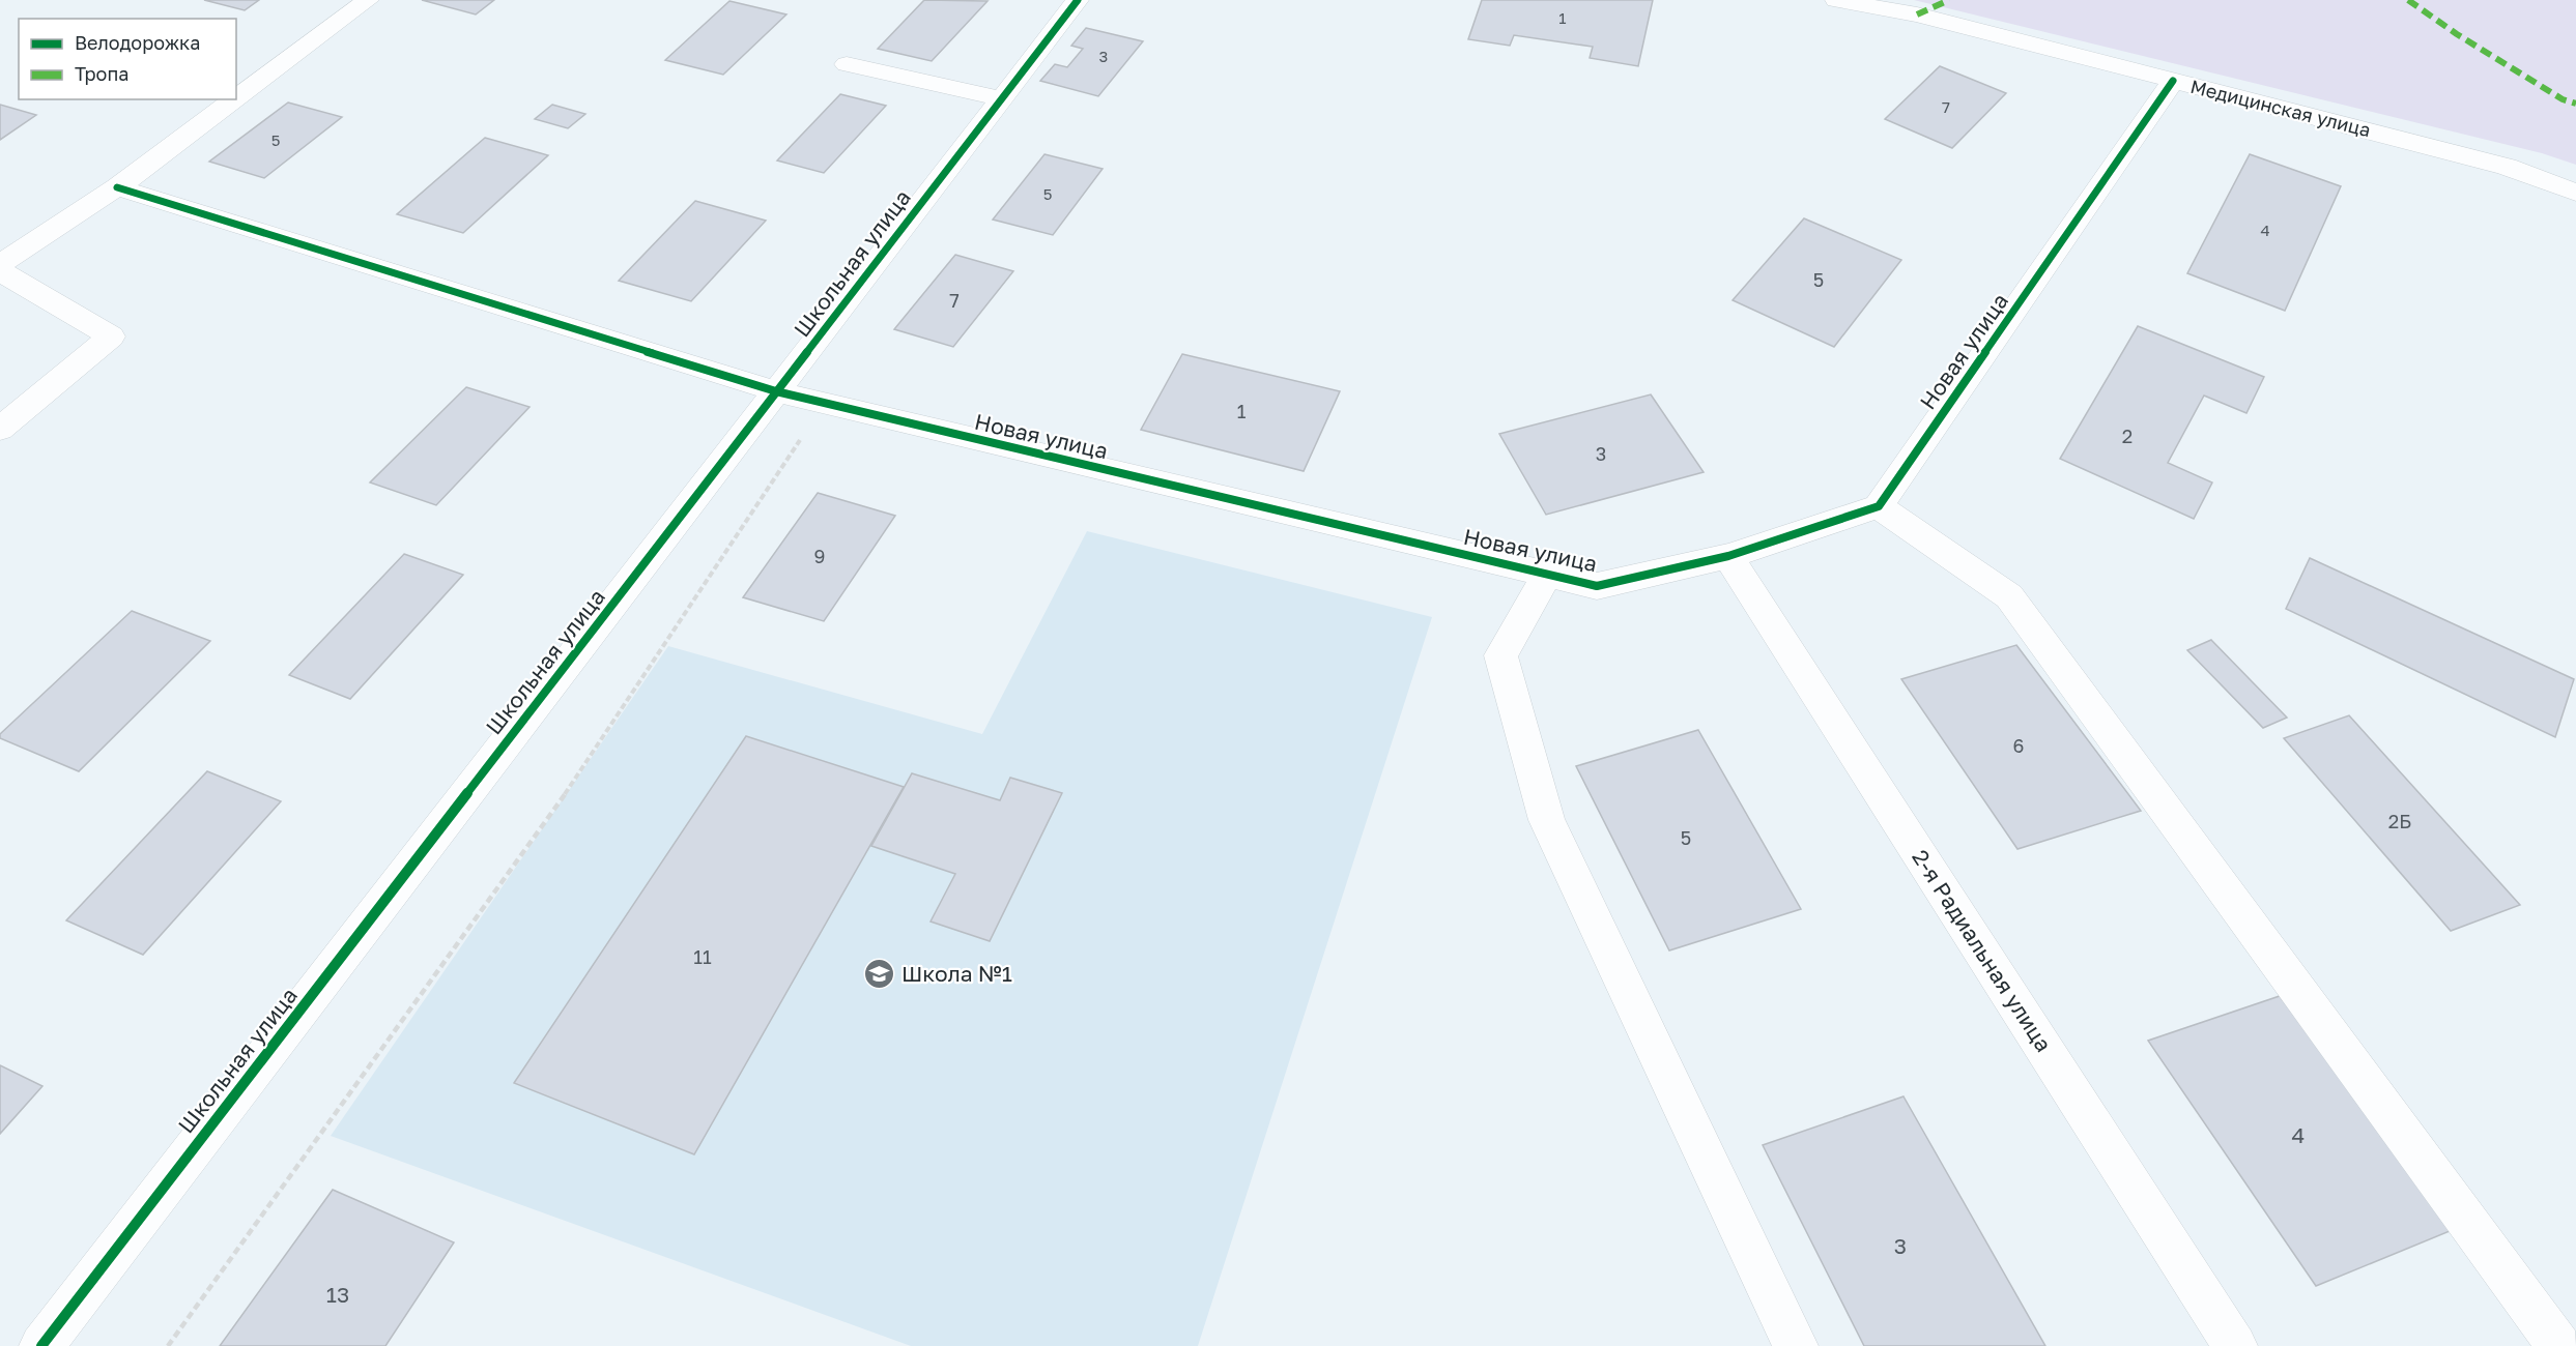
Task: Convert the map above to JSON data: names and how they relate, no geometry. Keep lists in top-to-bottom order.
{
  "streets": {
    "street": [
      "Медицинская улица",
      "Школьная улица",
      "Новая улица",
      "2-я Радиальная улица"
    ]
  },
  "crossings": [
    ["Медицинская улица", "Новая улица"],
    ["Школьная улица", "Новая улица"],
    ["Новая улица", "2-я Радиальная улица"]
  ],
  "places": {
    "school or university": ["Школа №1"]
  },
  "house_numbers": [
    "1",
    "3",
    "7",
    "5",
    "5",
    "4",
    "5",
    "7",
    "1",
    "2",
    "3",
    "9",
    "6",
    "2Б",
    "5",
    "11",
    "4",
    "3",
    "13"
  ],
  "legend": ["Велодорожка", "Тропа"]
}
